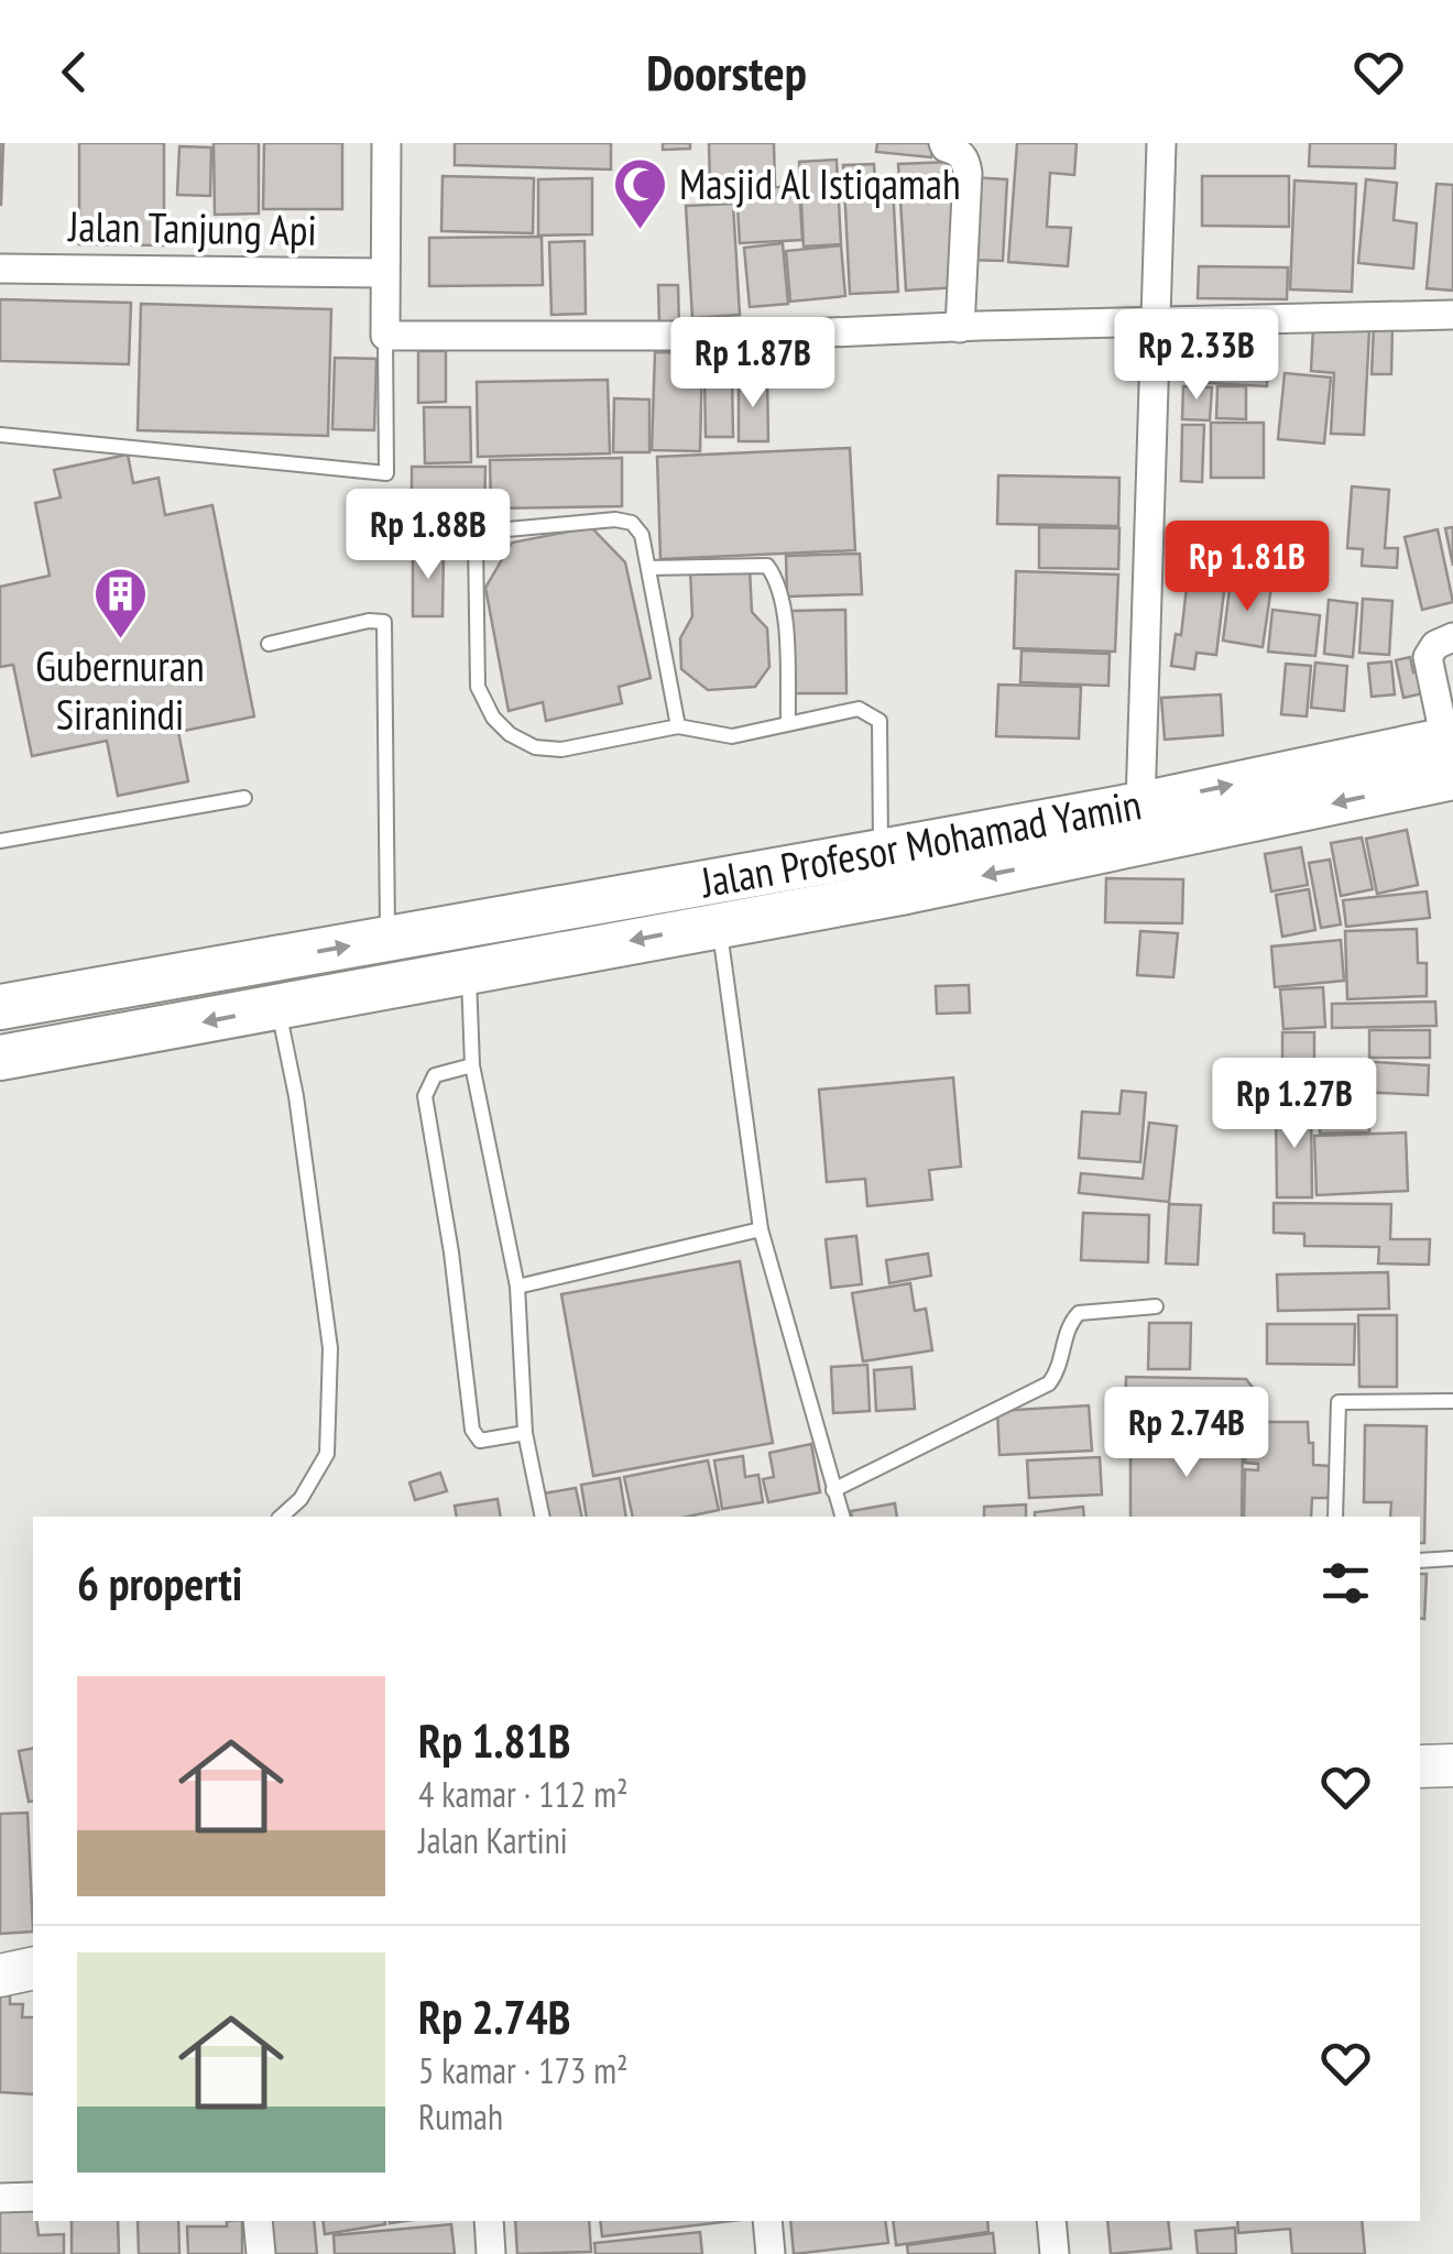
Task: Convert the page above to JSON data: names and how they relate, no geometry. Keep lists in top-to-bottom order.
{
  "streets": {
    "main road": ["Jalan Profesor Mohamad Yamin"],
    "street": ["Jalan Tanjung Api"]
  },
  "places": {
    "mosque": ["Masjid Al Istiqamah"],
    "building": ["Gubernuran Siranindi"]
  },
  "page": {
    "header": "Doorstep",
    "price": [
      "Rp 2.33B",
      "Rp 1.87B",
      "Rp 1.88B",
      "Rp 1.81B",
      "Rp 1.27B",
      "Rp 2.74B"
    ],
    "heading": "6 properti",
    "list": [
      {
        "name": "Rp 1.81B",
        "note": "4 kamar · 112 m² · Jalan Kartini"
      },
      {
        "name": "Rp 2.74B",
        "note": "5 kamar · 173 m² · Rumah"
      }
    ]
  }
}
